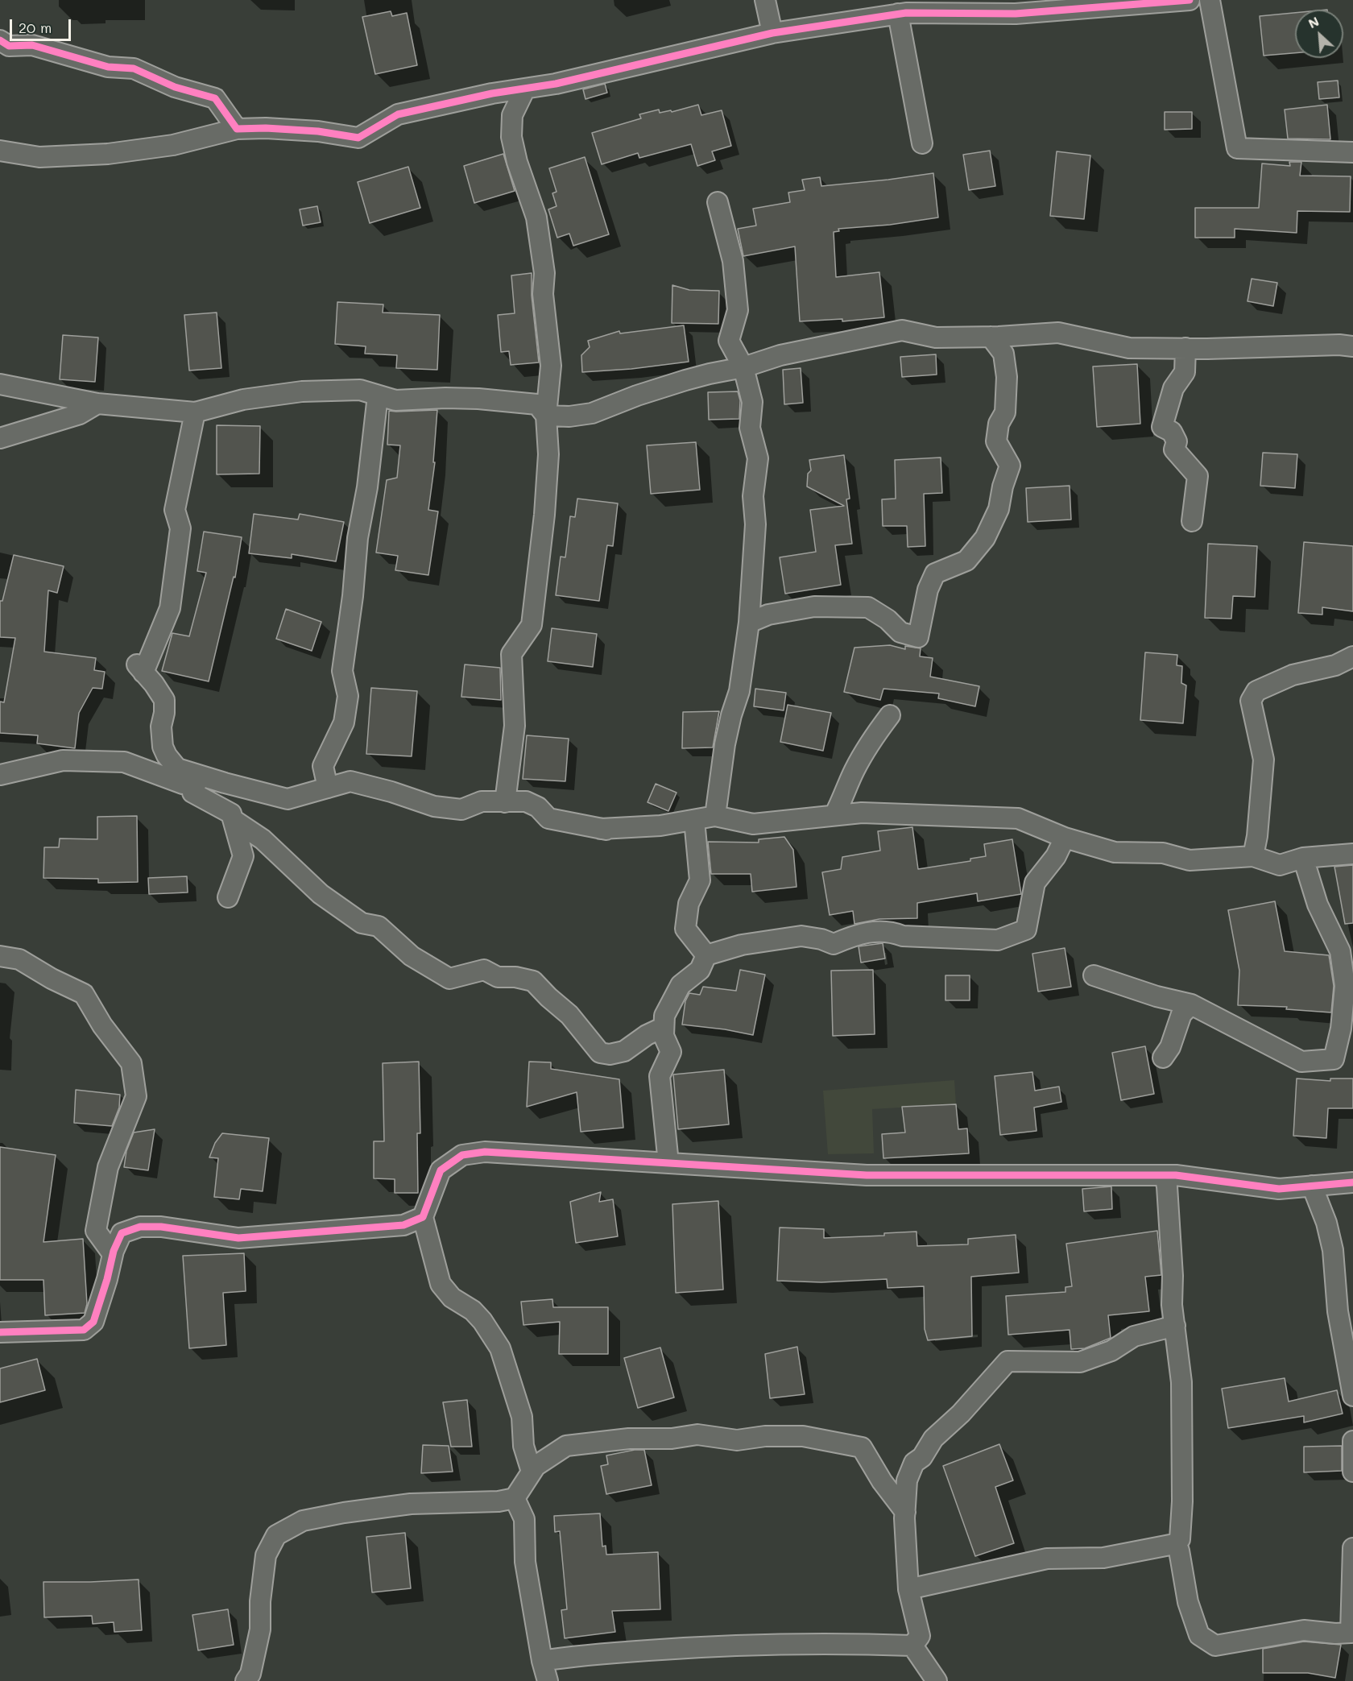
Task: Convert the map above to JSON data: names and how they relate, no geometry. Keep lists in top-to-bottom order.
{
  "scale_bar": "20 m",
  "north": "top left"
}
